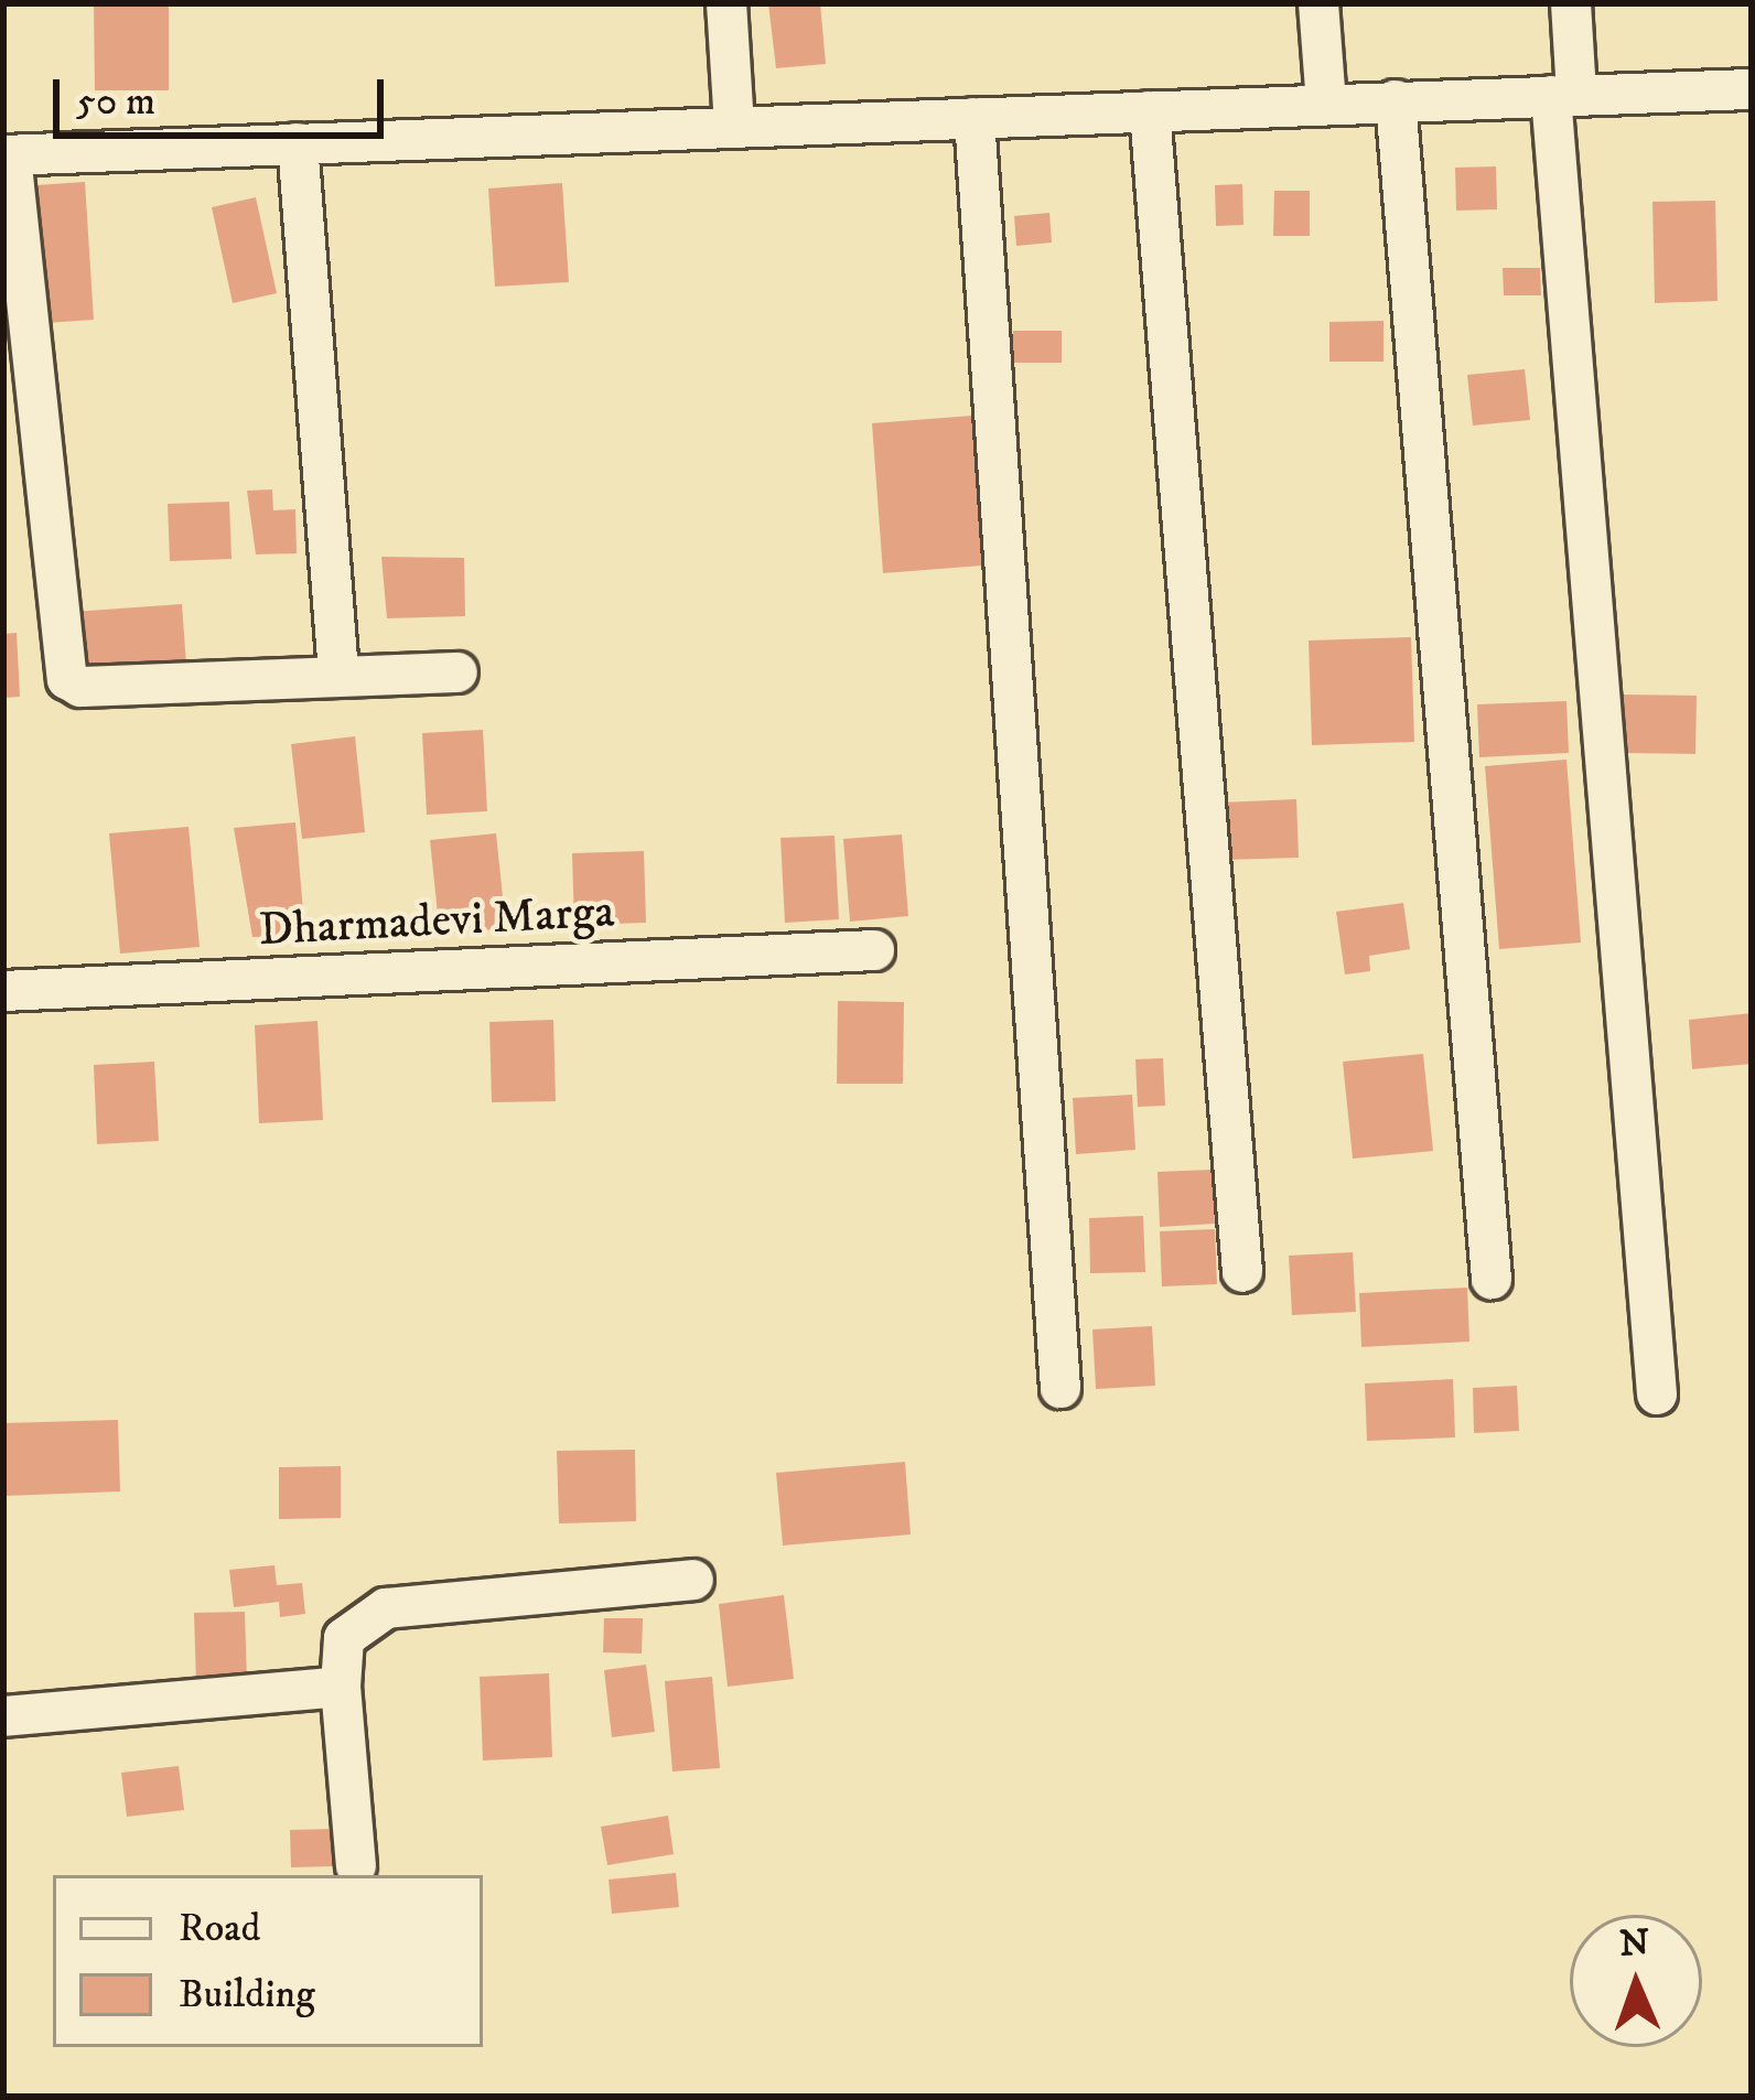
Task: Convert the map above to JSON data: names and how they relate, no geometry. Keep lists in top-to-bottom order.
{
  "streets": {
    "street": ["Dharmadevi Marga"]
  },
  "legend": ["Road", "Building"],
  "scale_bar": "50 m",
  "north": "top"
}
